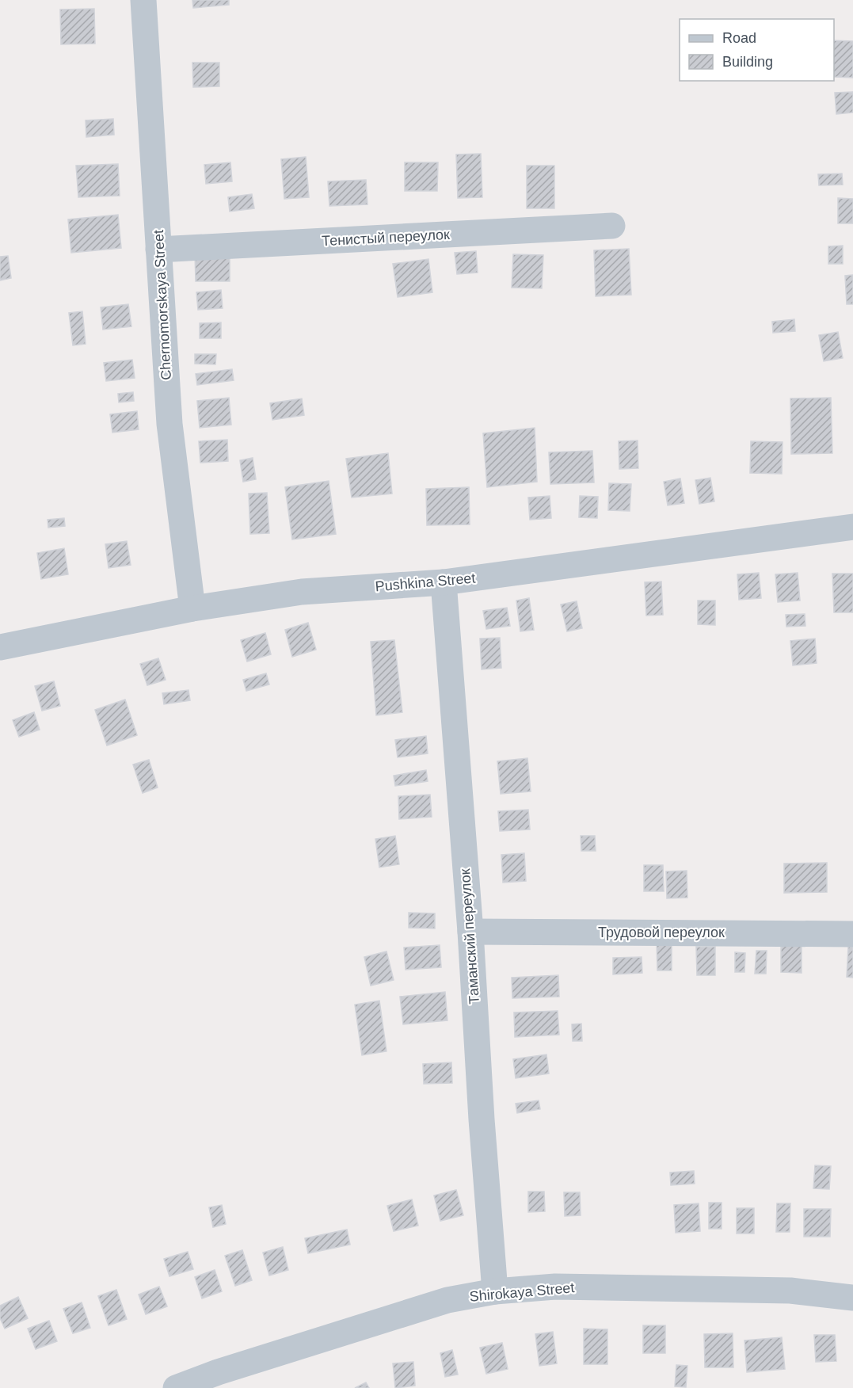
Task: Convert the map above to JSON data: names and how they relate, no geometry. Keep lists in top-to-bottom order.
{
  "streets": {
    "street": [
      "Тенистый переулок",
      "Chernomorskaya Street",
      "Pushkina Street",
      "Трудовой переулок",
      "Таманский переулок",
      "Shirokaya Street"
    ]
  },
  "crossings": [
    ["Тенистый переулок", "Chernomorskaya Street"],
    ["Chernomorskaya Street", "Pushkina Street"],
    ["Pushkina Street", "Таманский переулок"],
    ["Трудовой переулок", "Таманский переулок"],
    ["Таманский переулок", "Shirokaya Street"]
  ],
  "legend": ["Road", "Building"]
}
